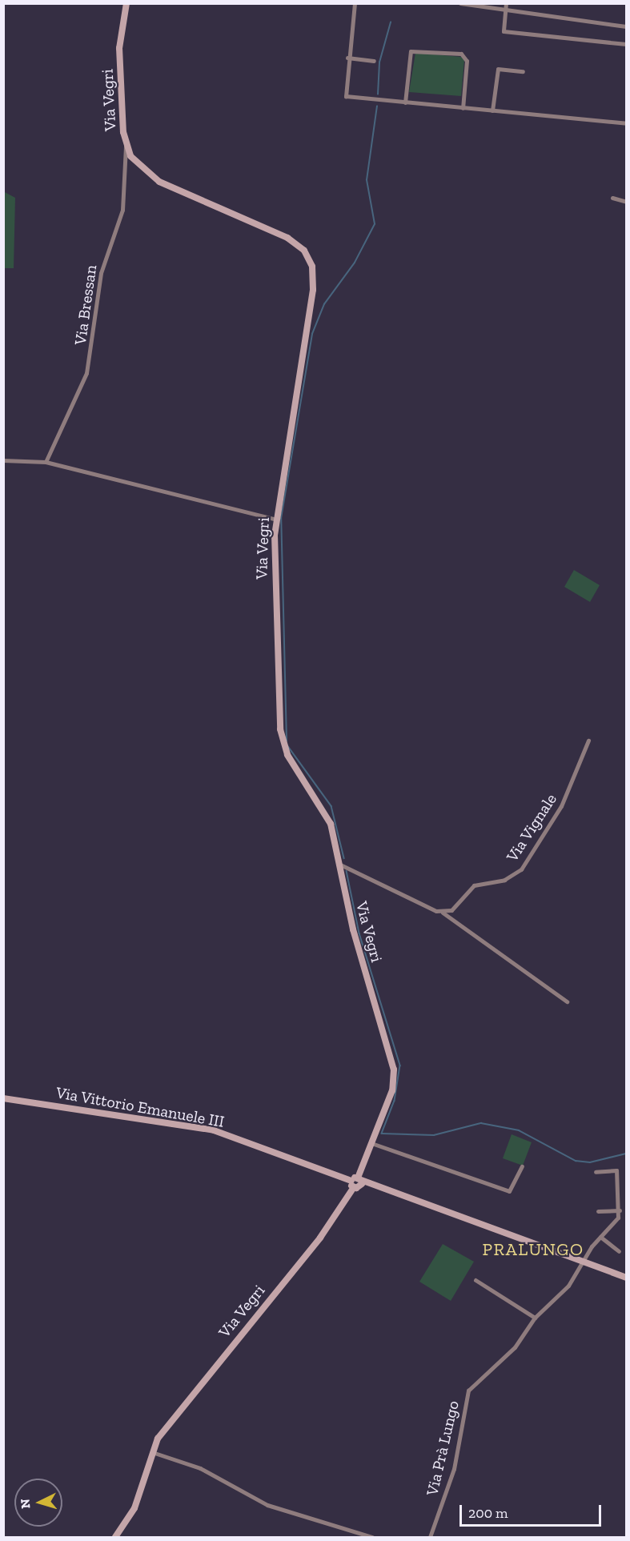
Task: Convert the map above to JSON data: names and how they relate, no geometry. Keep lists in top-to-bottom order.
{
  "streets": {
    "street": [
      "Via Vegri",
      "Via Bressan",
      "Via Vignale",
      "Via Vittorio Emanuele III",
      "Via Prà Lungo"
    ]
  },
  "crossings": [
    ["Via Vegri", "Via Bressan"],
    ["Via Vegri", "Via Vittorio Emanuele III"],
    ["Via Vittorio Emanuele III", "Via Prà Lungo"]
  ],
  "districts": ["PRALUNGO"],
  "scale_bar": "200 m",
  "north": "left"
}
